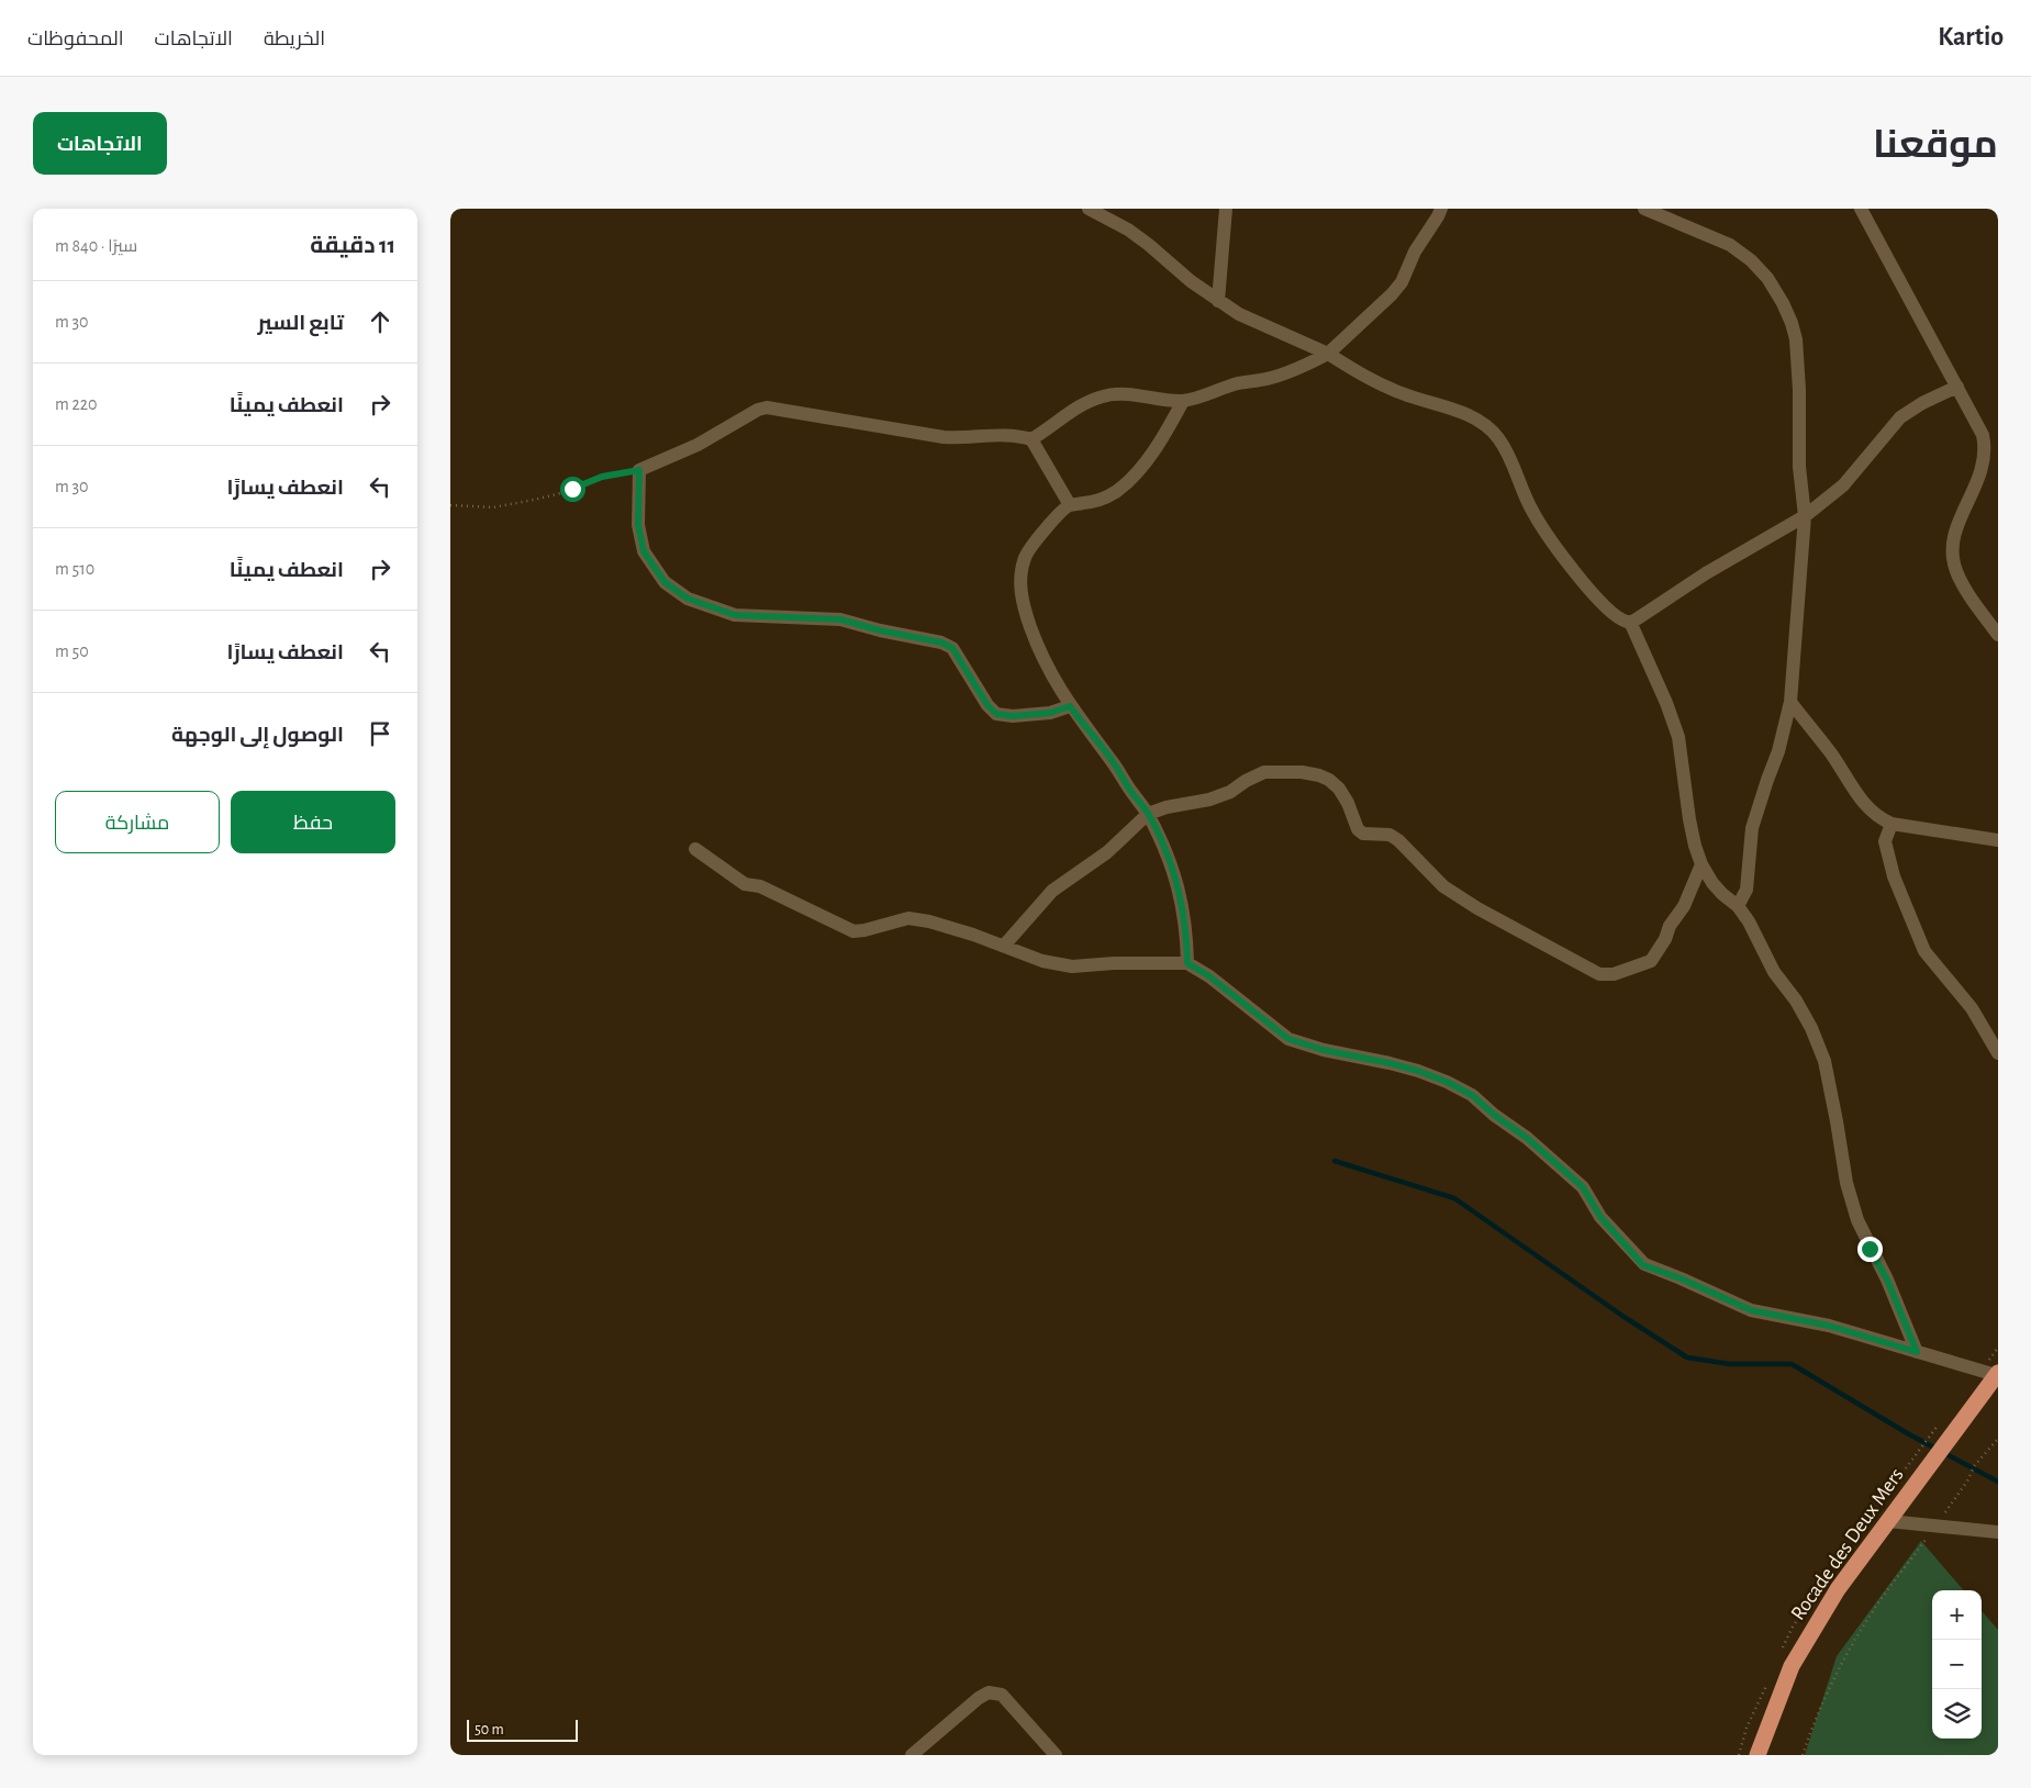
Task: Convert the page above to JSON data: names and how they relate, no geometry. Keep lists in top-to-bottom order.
{
  "streets": {
    "highway": ["Rocade des Deux Mers"]
  },
  "scale_bar": "50 m",
  "page": {
    "header": "Kartio",
    "nav": ["الخريطة", "الاتجاهات", "المحفوظات"],
    "title": "موقعنا",
    "buttons": [
      "الاتجاهات",
      ["حفظ", "مشاركة"]
    ],
    "heading": ["11 دقيقة", "سيرًا · 840 m"],
    "list": [
      ["تابع السير", "30 m"],
      ["انعطف يمينًا", "220 m"],
      ["انعطف يسارًا", "30 m"],
      ["انعطف يمينًا", "510 m"],
      ["انعطف يسارًا", "50 m"],
      "الوصول إلى الوجهة"
    ],
    "map_buttons": ["+", "−"],
    "scale": "50 m"
  }
}
